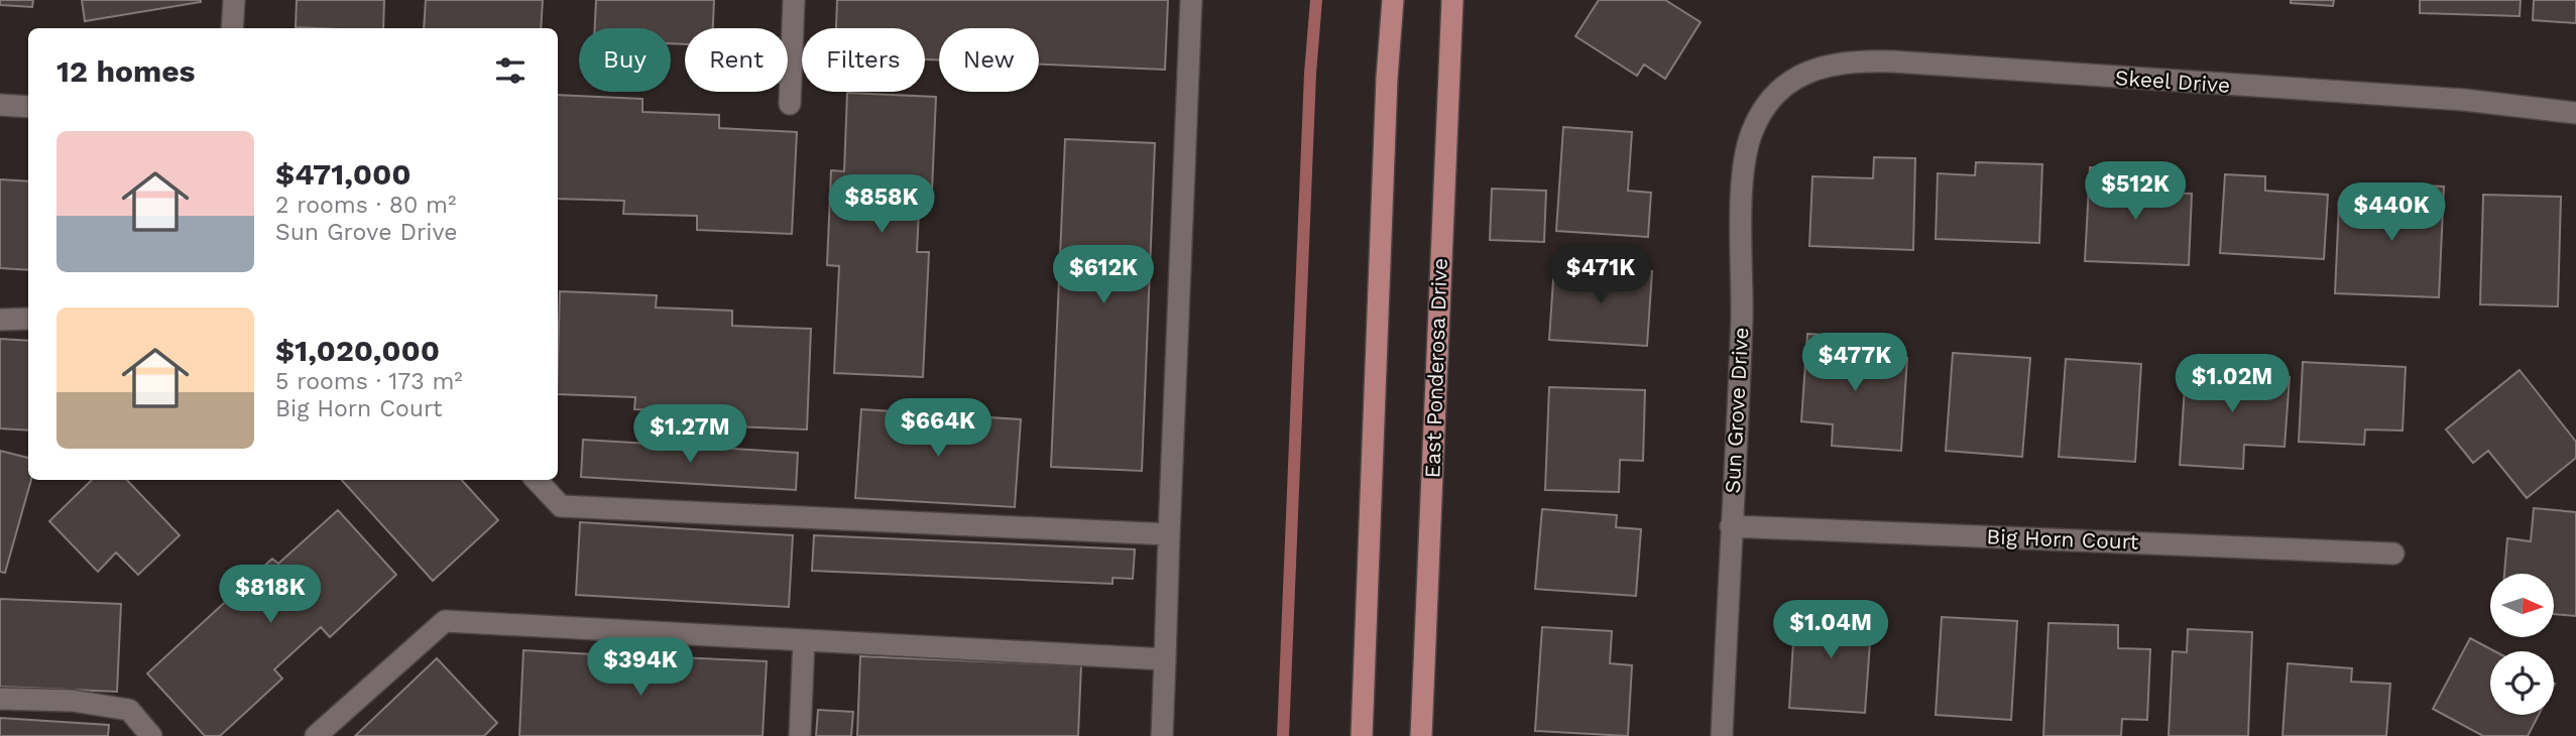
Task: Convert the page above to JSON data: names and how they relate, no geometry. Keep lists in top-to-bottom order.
{
  "streets": {
    "main road": ["East Ponderosa Drive"],
    "street": ["Skeel Drive", "Sun Grove Drive", "Big Horn Court"]
  },
  "crossings": [
    ["Skeel Drive", "Sun Grove Drive"],
    ["Sun Grove Drive", "Big Horn Court"]
  ],
  "north": "right",
  "page": {
    "chip": [
      "Buy",
      "Rent",
      "Filters",
      "New"
    ],
    "heading": "12 homes",
    "list": [
      {
        "name": "$471,000",
        "note": "2 rooms · 80 m² · Sun Grove Drive"
      },
      {
        "name": "$1,020,000",
        "note": "5 rooms · 173 m² · Big Horn Court"
      }
    ],
    "price": [
      "$512K",
      "$858K",
      "$440K",
      "$612K",
      "$471K",
      "$477K",
      "$1.02M",
      "$664K",
      "$1.27M",
      "$818K",
      "$1.04M",
      "$394K"
    ]
  }
}
